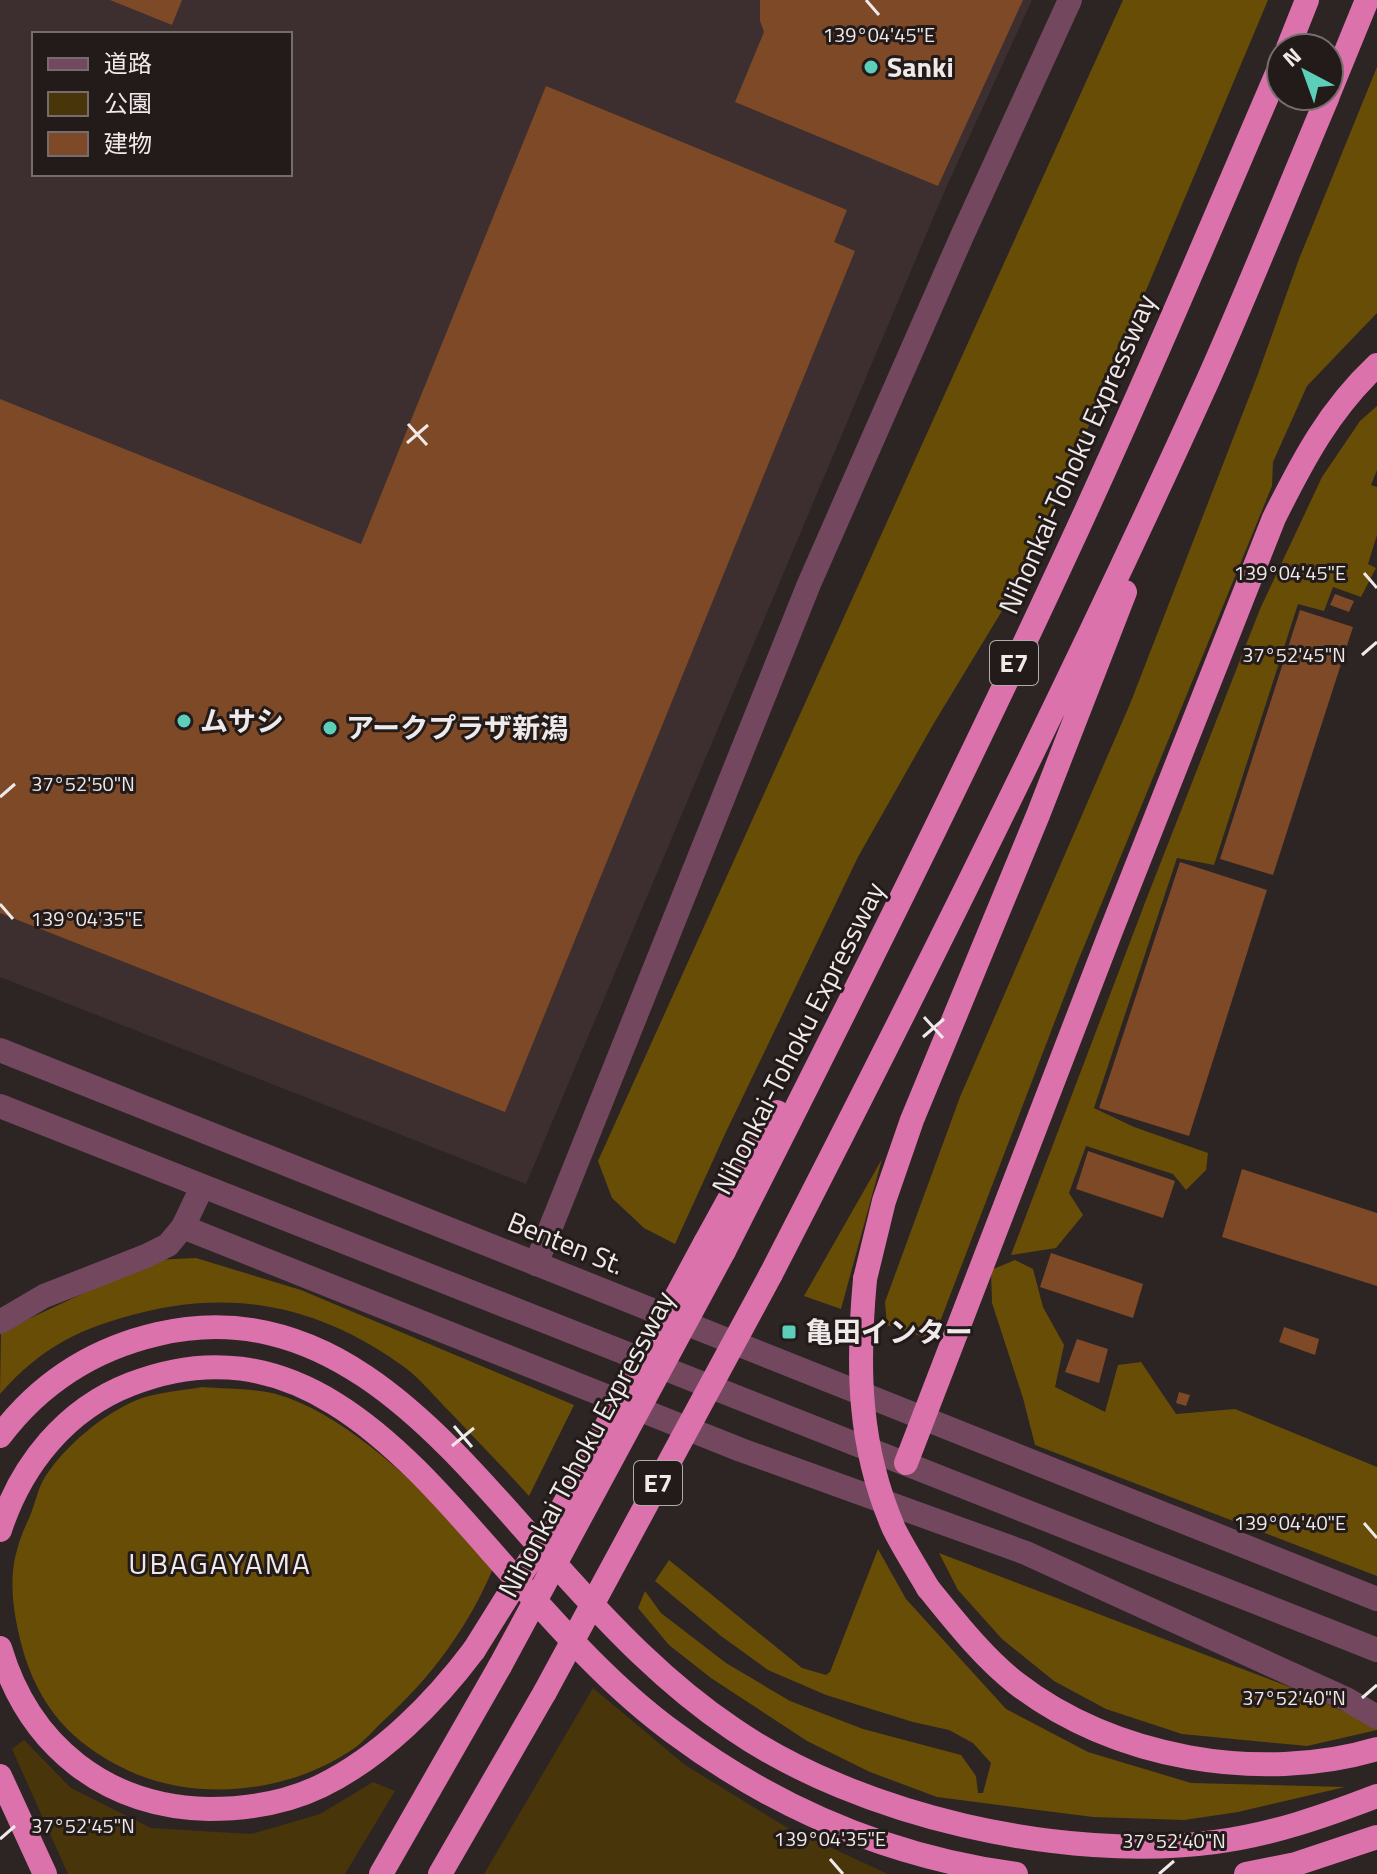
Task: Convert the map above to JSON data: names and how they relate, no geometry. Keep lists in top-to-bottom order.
{
  "streets": {
    "highway": ["Nihonkai-Tohoku Expressway", "E7", "Nihonkai Tohoku Expressway"],
    "street": ["Benten St."]
  },
  "crossings": [
    ["Nihonkai-Tohoku Expressway", "Nihonkai Tohoku Expressway"]
  ],
  "districts": ["UBAGAYAMA"],
  "places": {
    "other": ["Sanki", "ムサシ", "アークプラザ新潟"],
    "transit": ["亀田インター"]
  },
  "legend": ["道路", "公園", "建物"],
  "north": "top left",
  "coordinates": [
    "139°04'45\"E",
    "37°52'45\"N",
    "37°52'50\"N",
    "139°04'35\"E",
    "139°04'40\"E",
    "37°52'40\"N"
  ]
}
